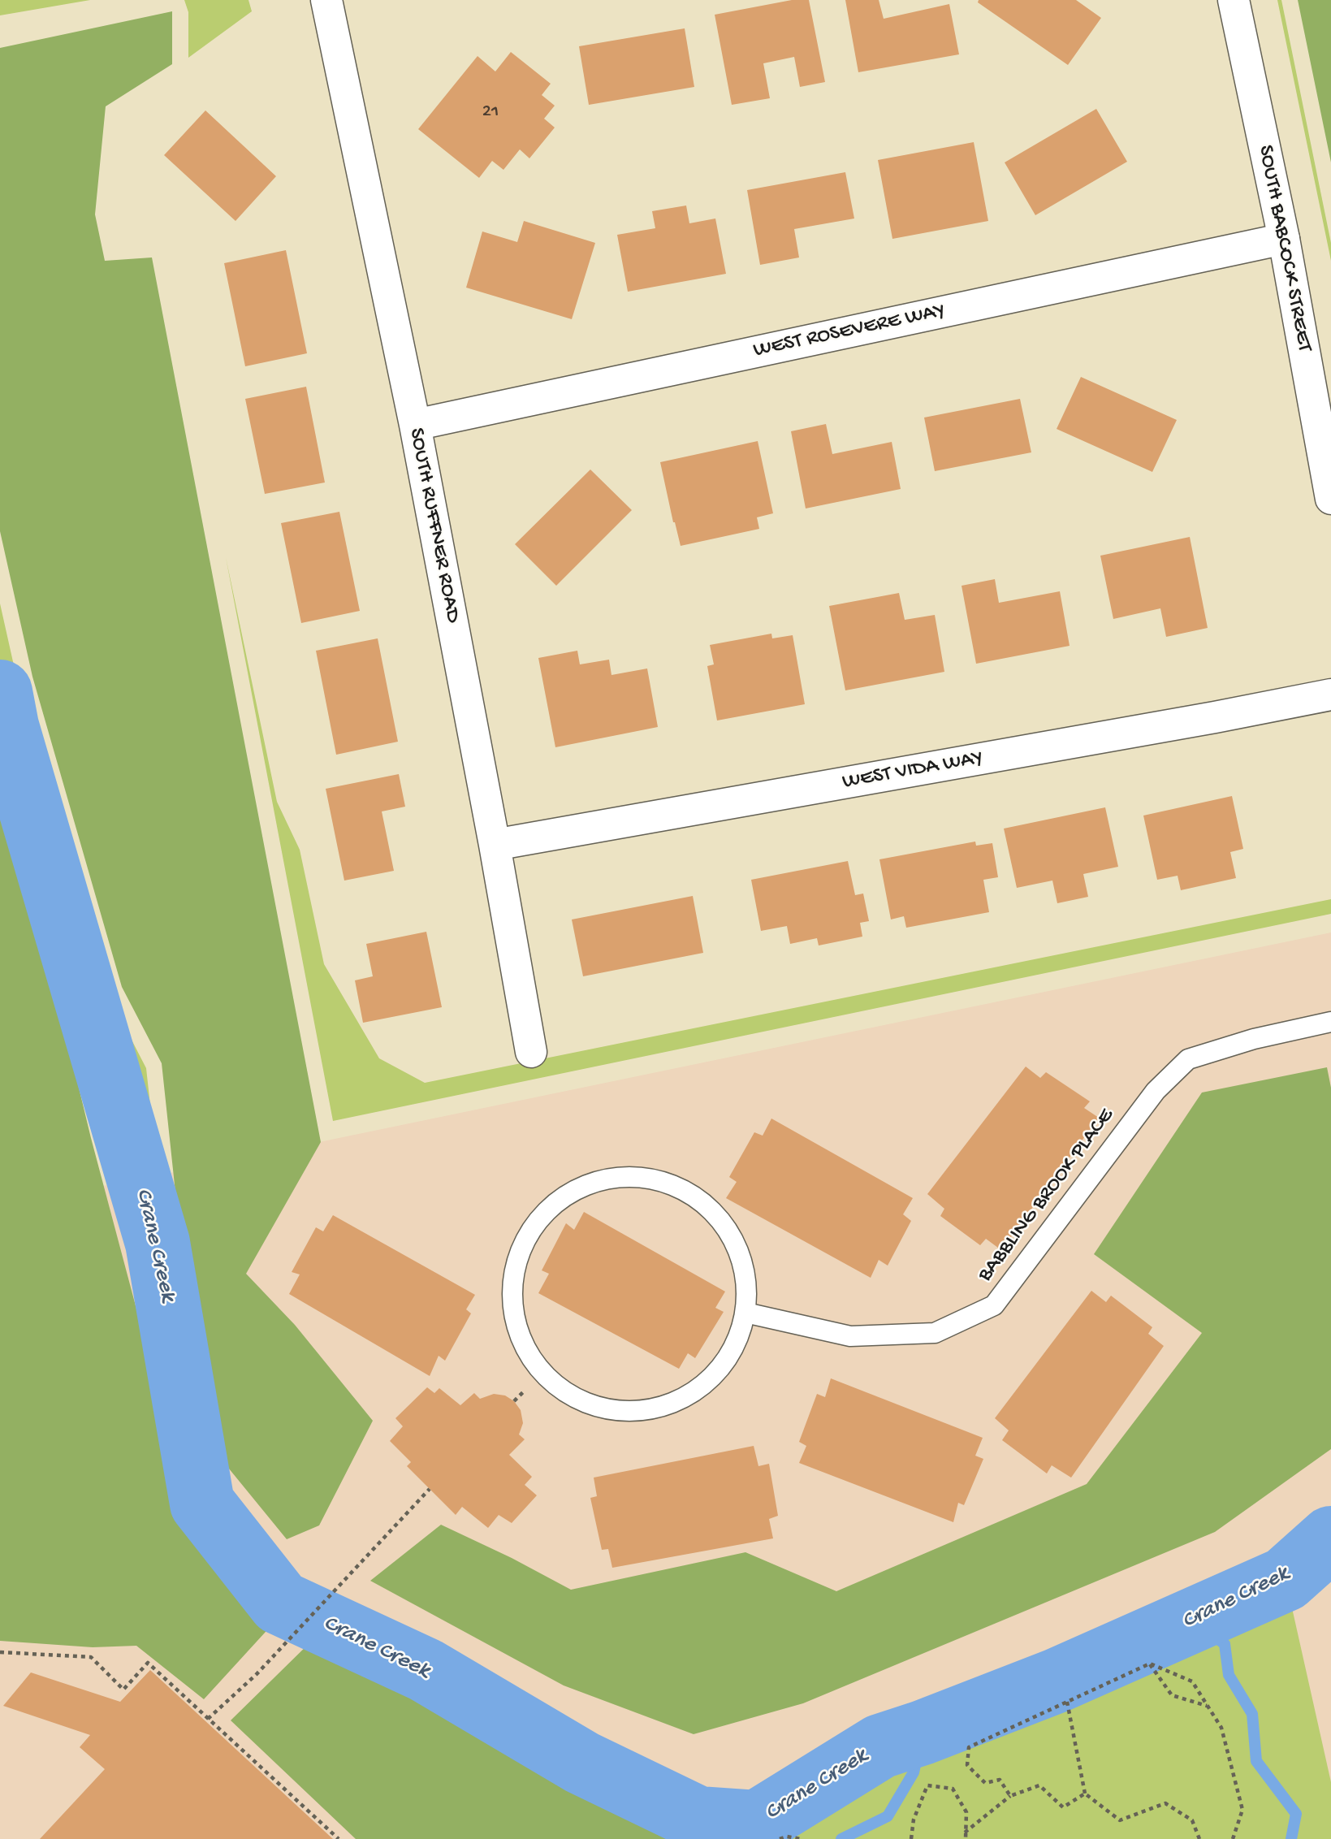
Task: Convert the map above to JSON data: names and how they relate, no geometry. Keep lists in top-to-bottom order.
{
  "streets": {
    "street": [
      "SOUTH BABCOCK STREET",
      "WEST ROSEVERE WAY",
      "SOUTH RUFFNER ROAD",
      "WEST VIDA WAY"
    ],
    "lane": ["BABBLING BROOK PLACE"]
  },
  "crossings": [
    ["SOUTH BABCOCK STREET", "WEST ROSEVERE WAY"],
    ["WEST ROSEVERE WAY", "SOUTH RUFFNER ROAD"],
    ["SOUTH RUFFNER ROAD", "WEST VIDA WAY"]
  ],
  "water": ["Crane Creek"],
  "house_numbers": ["21"]
}
